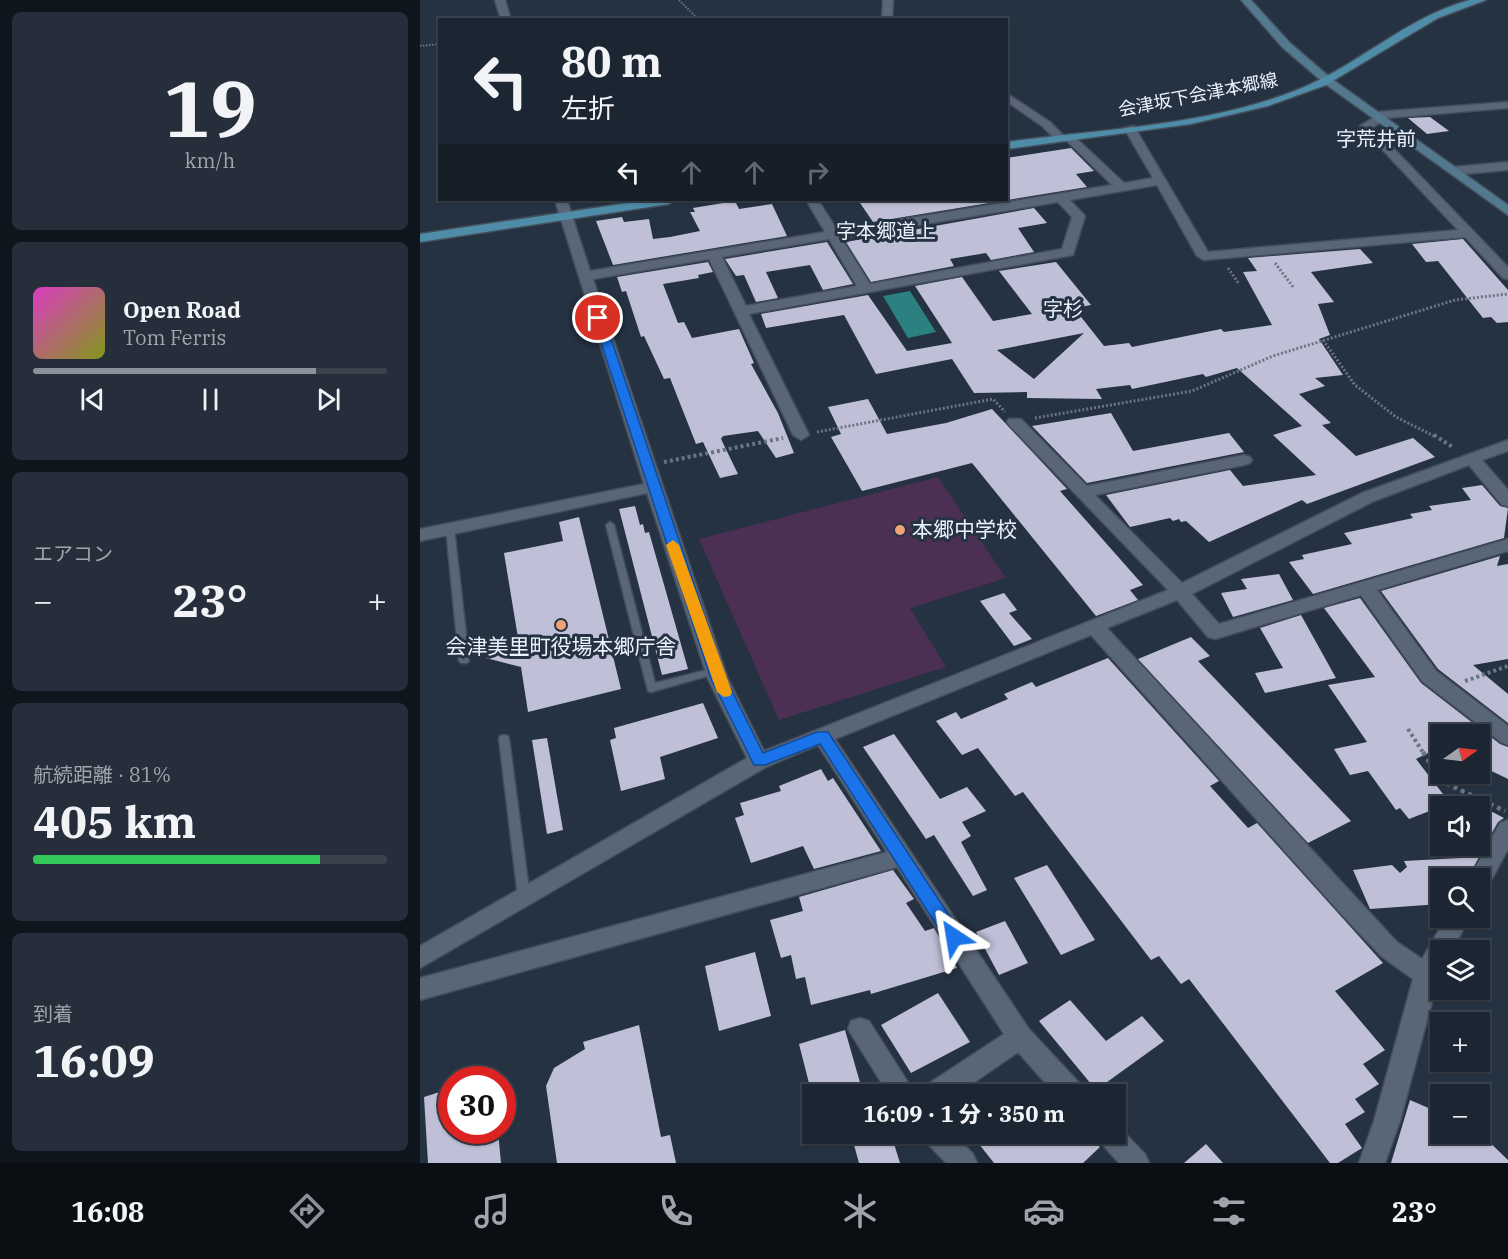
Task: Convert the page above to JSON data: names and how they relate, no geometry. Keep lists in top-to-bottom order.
{
  "streets": {
    "main road": ["会津坂下会津本郷線"]
  },
  "districts": ["字荒井前", "字本郷道上", "字杉"],
  "places": ["本郷中学校", "会津美里町役場本郷庁舎"],
  "north": "right",
  "page": {
    "tile": [
      ["19", "km/h"],
      "エアコン",
      ["航続距離 · 81%", "405 km"],
      ["到着", "16:09"]
    ],
    "turn": ["80 m", "左折"],
    "song": ["Open Road", "Tom Ferris"],
    "heat": ["−", "23°", "+"],
    "map_buttons": ["+", "−"],
    "limit": "30",
    "trip": "16:09 · 1 分 · 350 m",
    "tabs": ["16:08", "23°"]
  }
}
